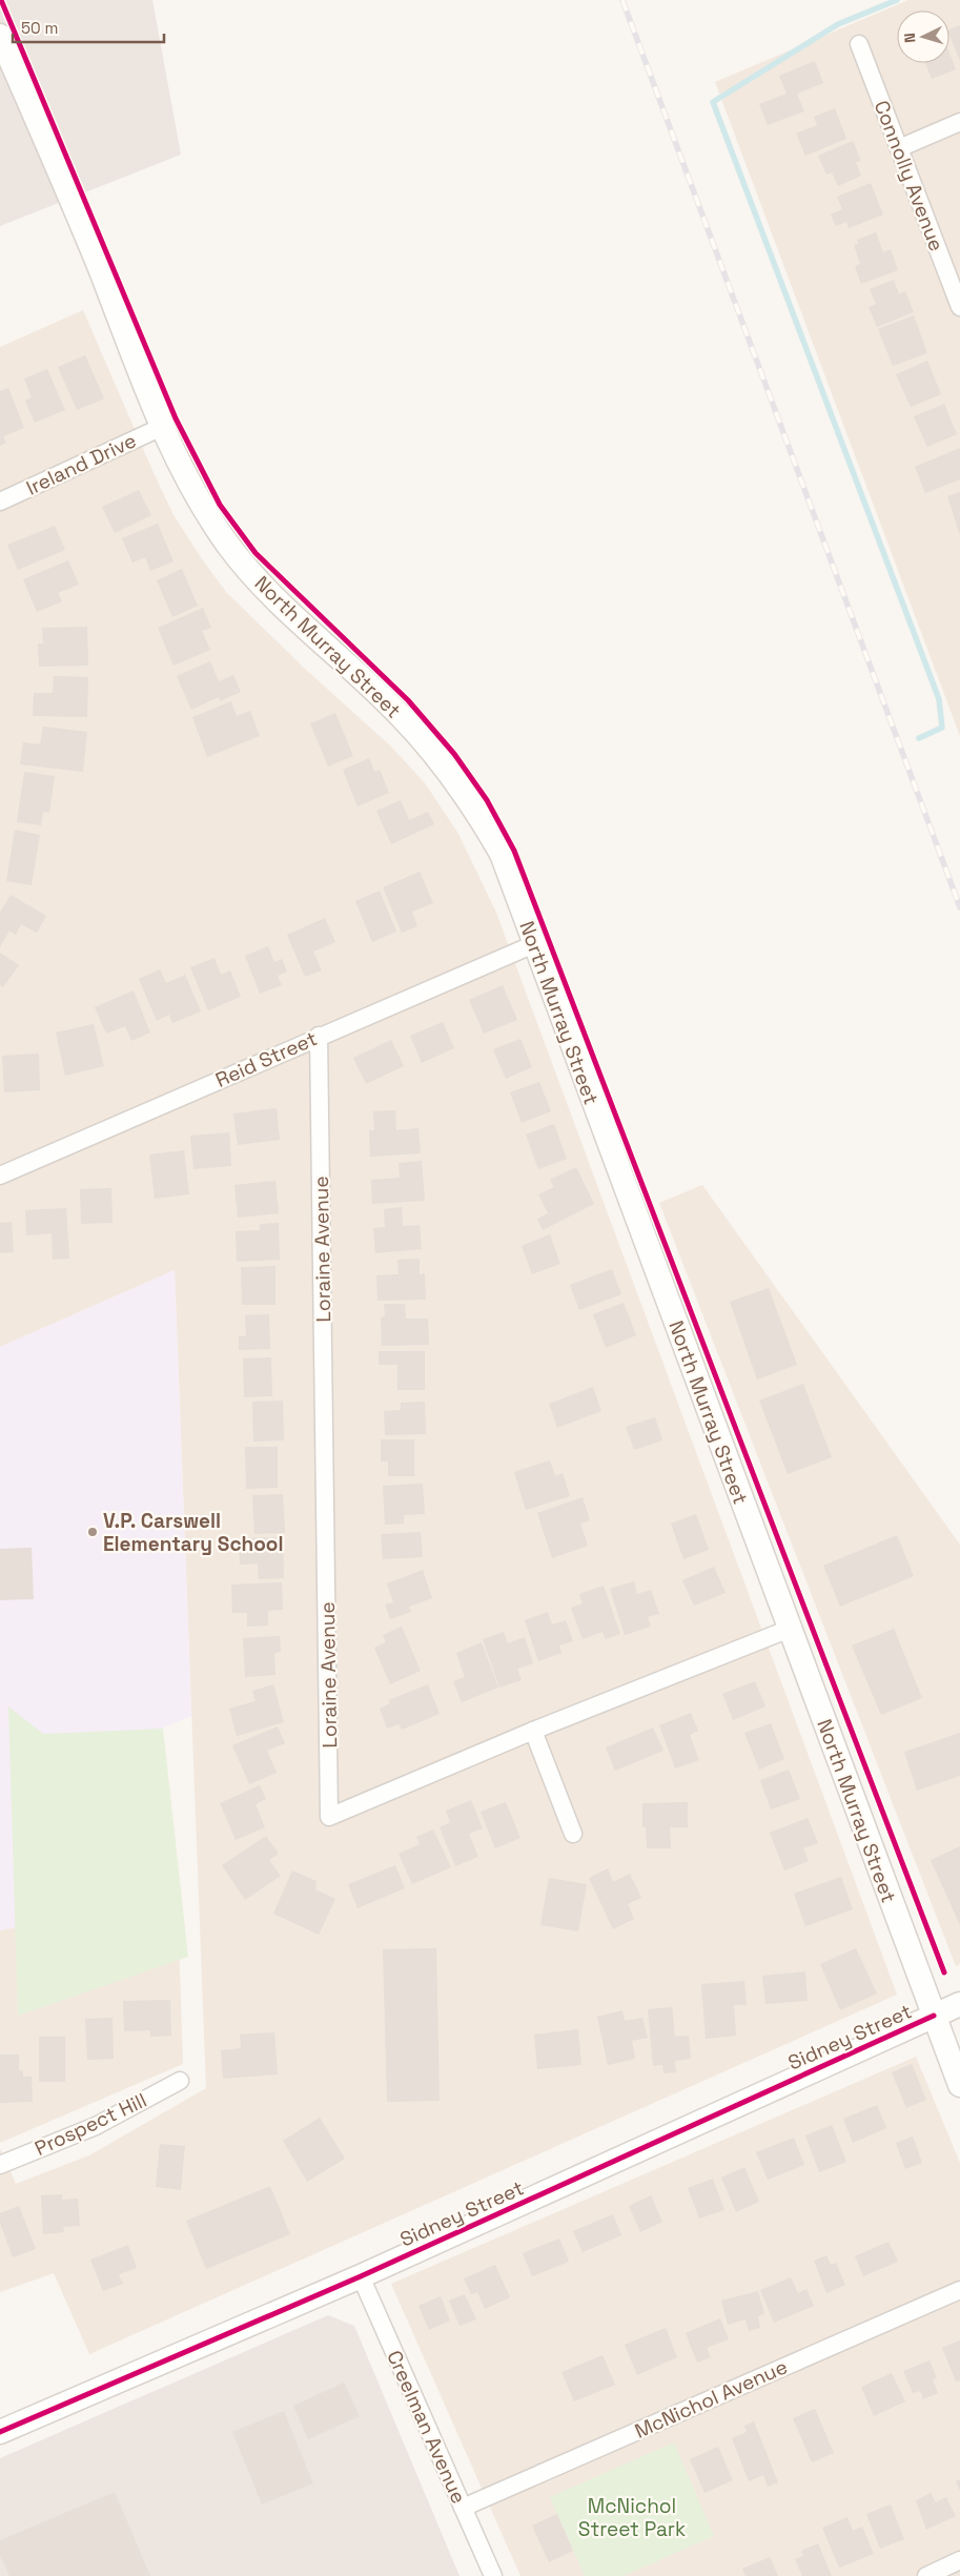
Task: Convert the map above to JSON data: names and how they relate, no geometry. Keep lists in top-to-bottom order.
{
  "streets": {
    "street": [
      "Connolly Avenue",
      "Ireland Drive",
      "North Murray Street",
      "Reid Street",
      "Loraine Avenue",
      "Sidney Street",
      "Prospect Hill",
      "McNichol Avenue",
      "Creelman Avenue"
    ]
  },
  "crossings": [
    ["Ireland Drive", "North Murray Street"],
    ["North Murray Street", "Reid Street"],
    ["North Murray Street", "Loraine Avenue"],
    ["North Murray Street", "Sidney Street"],
    ["Reid Street", "Loraine Avenue"],
    ["Sidney Street", "Creelman Avenue"],
    ["McNichol Avenue", "Creelman Avenue"]
  ],
  "parks": ["McNichol Street Park"],
  "places": ["V.P. Carswell Elementary School"],
  "scale_bar": "50 m",
  "north": "left"
}
